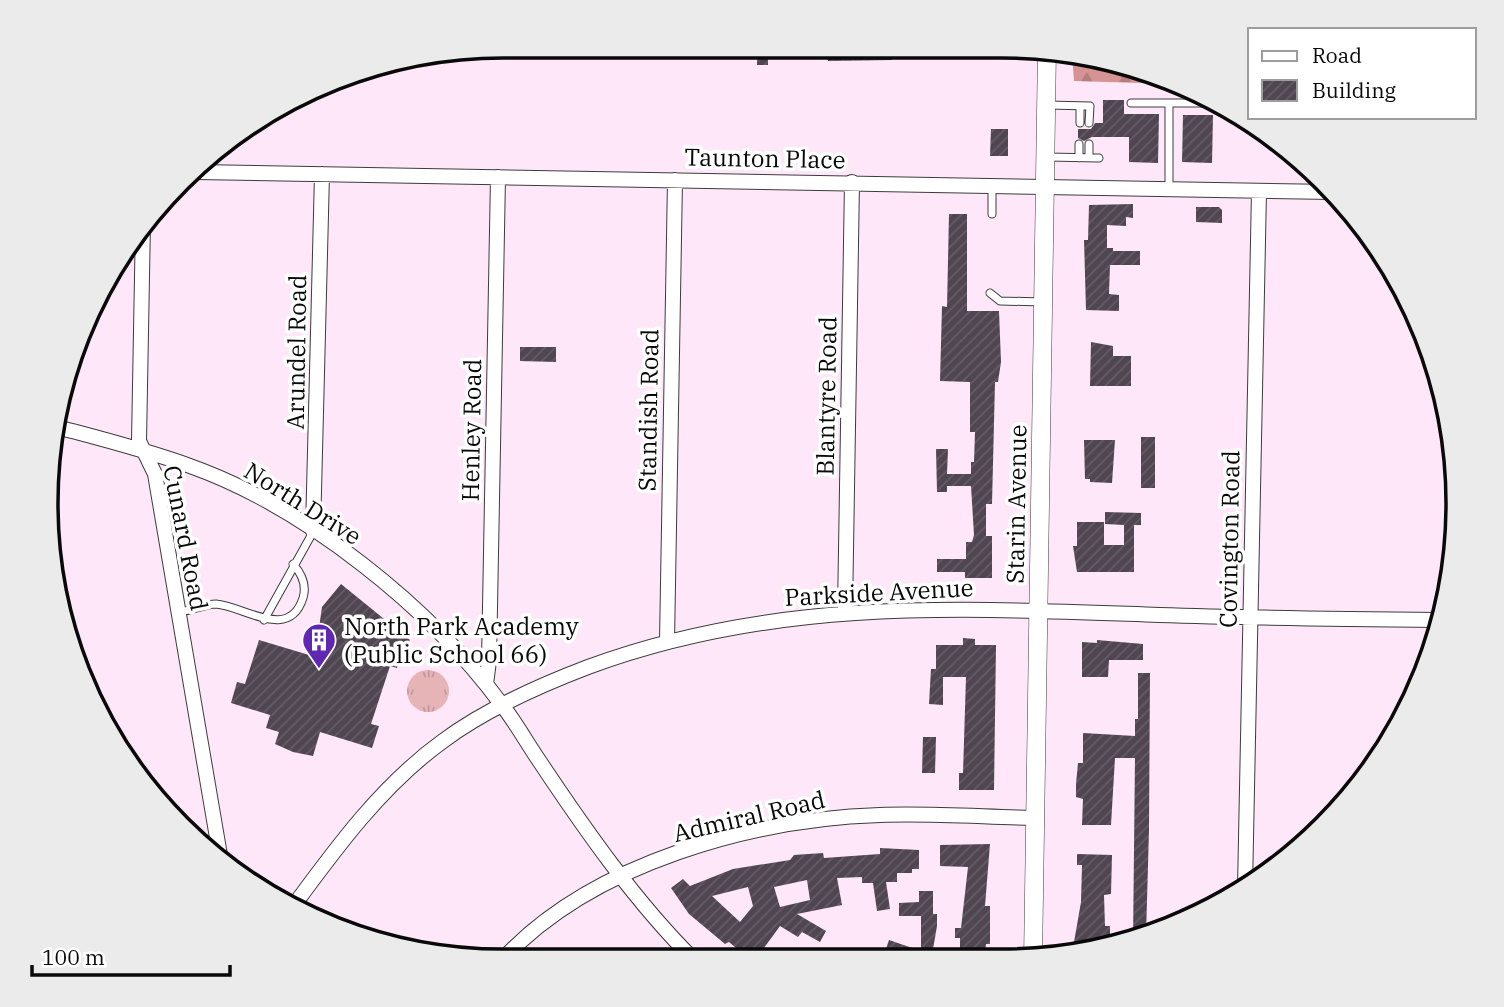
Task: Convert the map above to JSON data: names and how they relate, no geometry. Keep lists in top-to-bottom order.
{
  "streets": {
    "street": [
      "Taunton Place",
      "Arundel Road",
      "Blantyre Road",
      "Standish Road",
      "Henley Road",
      "North Drive",
      "Starin Avenue",
      "Cunard Road",
      "Covington Road",
      "Parkside Avenue",
      "Admiral Road"
    ]
  },
  "crossings": [
    ["Taunton Place", "Arundel Road"],
    ["Taunton Place", "Blantyre Road"],
    ["Taunton Place", "Standish Road"],
    ["Taunton Place", "Henley Road"],
    ["Taunton Place", "Starin Avenue"],
    ["Taunton Place", "Covington Road"],
    ["Arundel Road", "North Drive"],
    ["Blantyre Road", "Parkside Avenue"],
    ["Standish Road", "Parkside Avenue"],
    ["Henley Road", "North Drive"],
    ["North Drive", "Cunard Road"],
    ["North Drive", "Parkside Avenue"],
    ["Starin Avenue", "Parkside Avenue"],
    ["Starin Avenue", "Admiral Road"],
    ["Covington Road", "Parkside Avenue"]
  ],
  "places": {
    "building": ["North Park Academy (Public School 66)"]
  },
  "legend": ["Road", "Building"],
  "scale_bar": "100 m"
}
